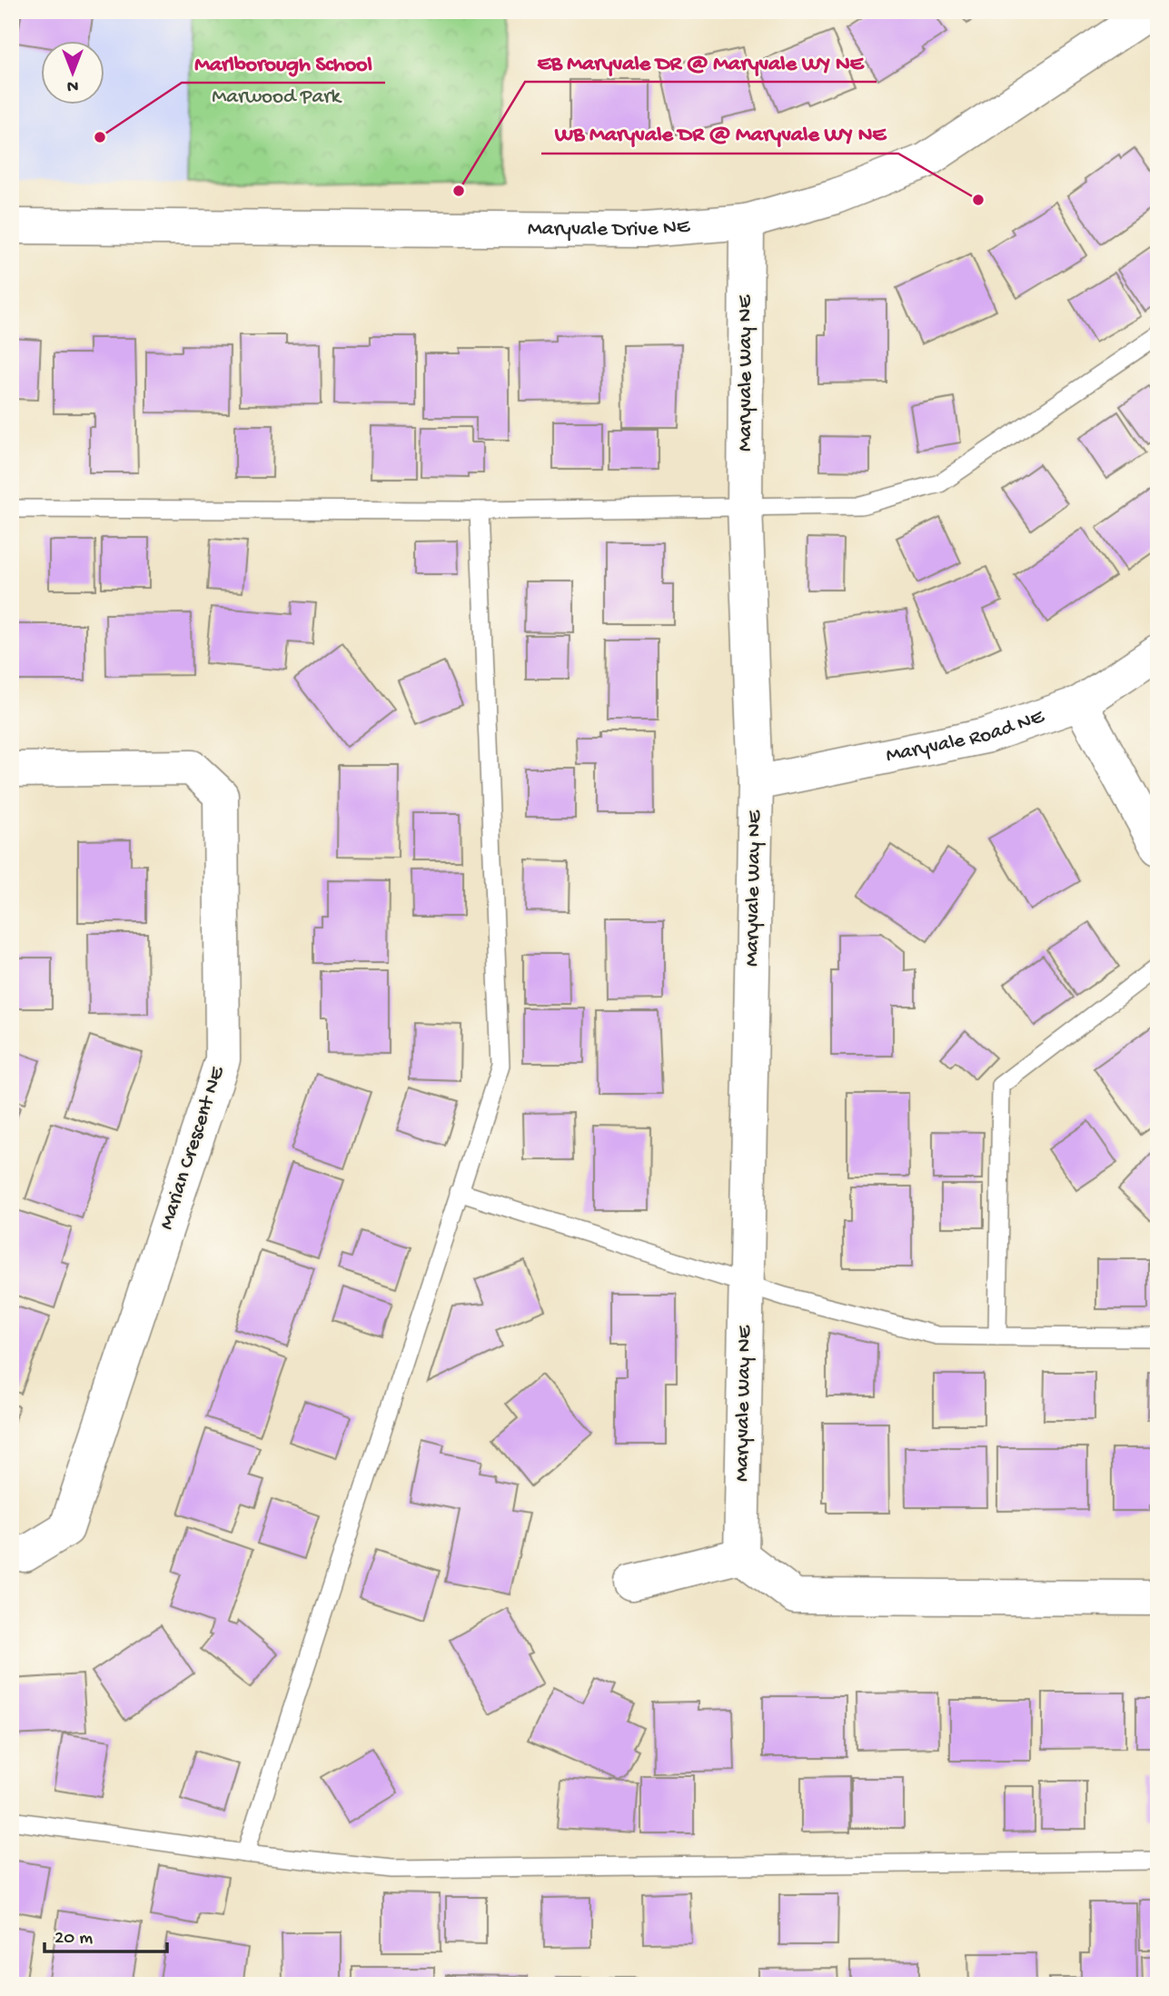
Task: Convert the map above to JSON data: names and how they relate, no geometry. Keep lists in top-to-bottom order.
{
  "streets": {
    "street": [
      "Maryvale Drive NE",
      "Maryvale Way NE",
      "Maryvale Road NE",
      "Marian Crescent NE"
    ]
  },
  "crossings": [
    ["Maryvale Drive NE", "Maryvale Way NE"],
    ["Maryvale Way NE", "Maryvale Road NE"]
  ],
  "parks": ["Marwood Park"],
  "places": ["Marlborough School", "EB Maryvale DR @ Maryvale WY NE", "WB Maryvale DR @ Maryvale WY NE"],
  "scale_bar": "20 m",
  "north": "bottom"
}
